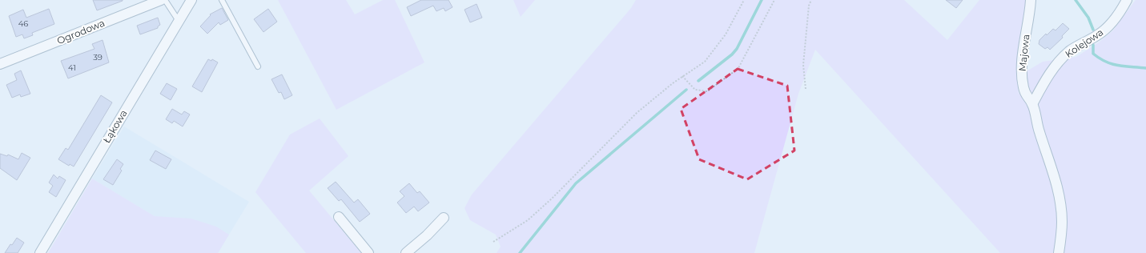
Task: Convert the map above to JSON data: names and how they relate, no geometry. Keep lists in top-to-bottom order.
{
  "streets": {
    "street": [
      "Ogrodowa",
      "Kolejowa",
      "Majowa",
      "Łąkowa"
    ]
  },
  "crossings": [
    ["Kolejowa", "Majowa"]
  ],
  "house_numbers": ["46", "39", "41"]
}
